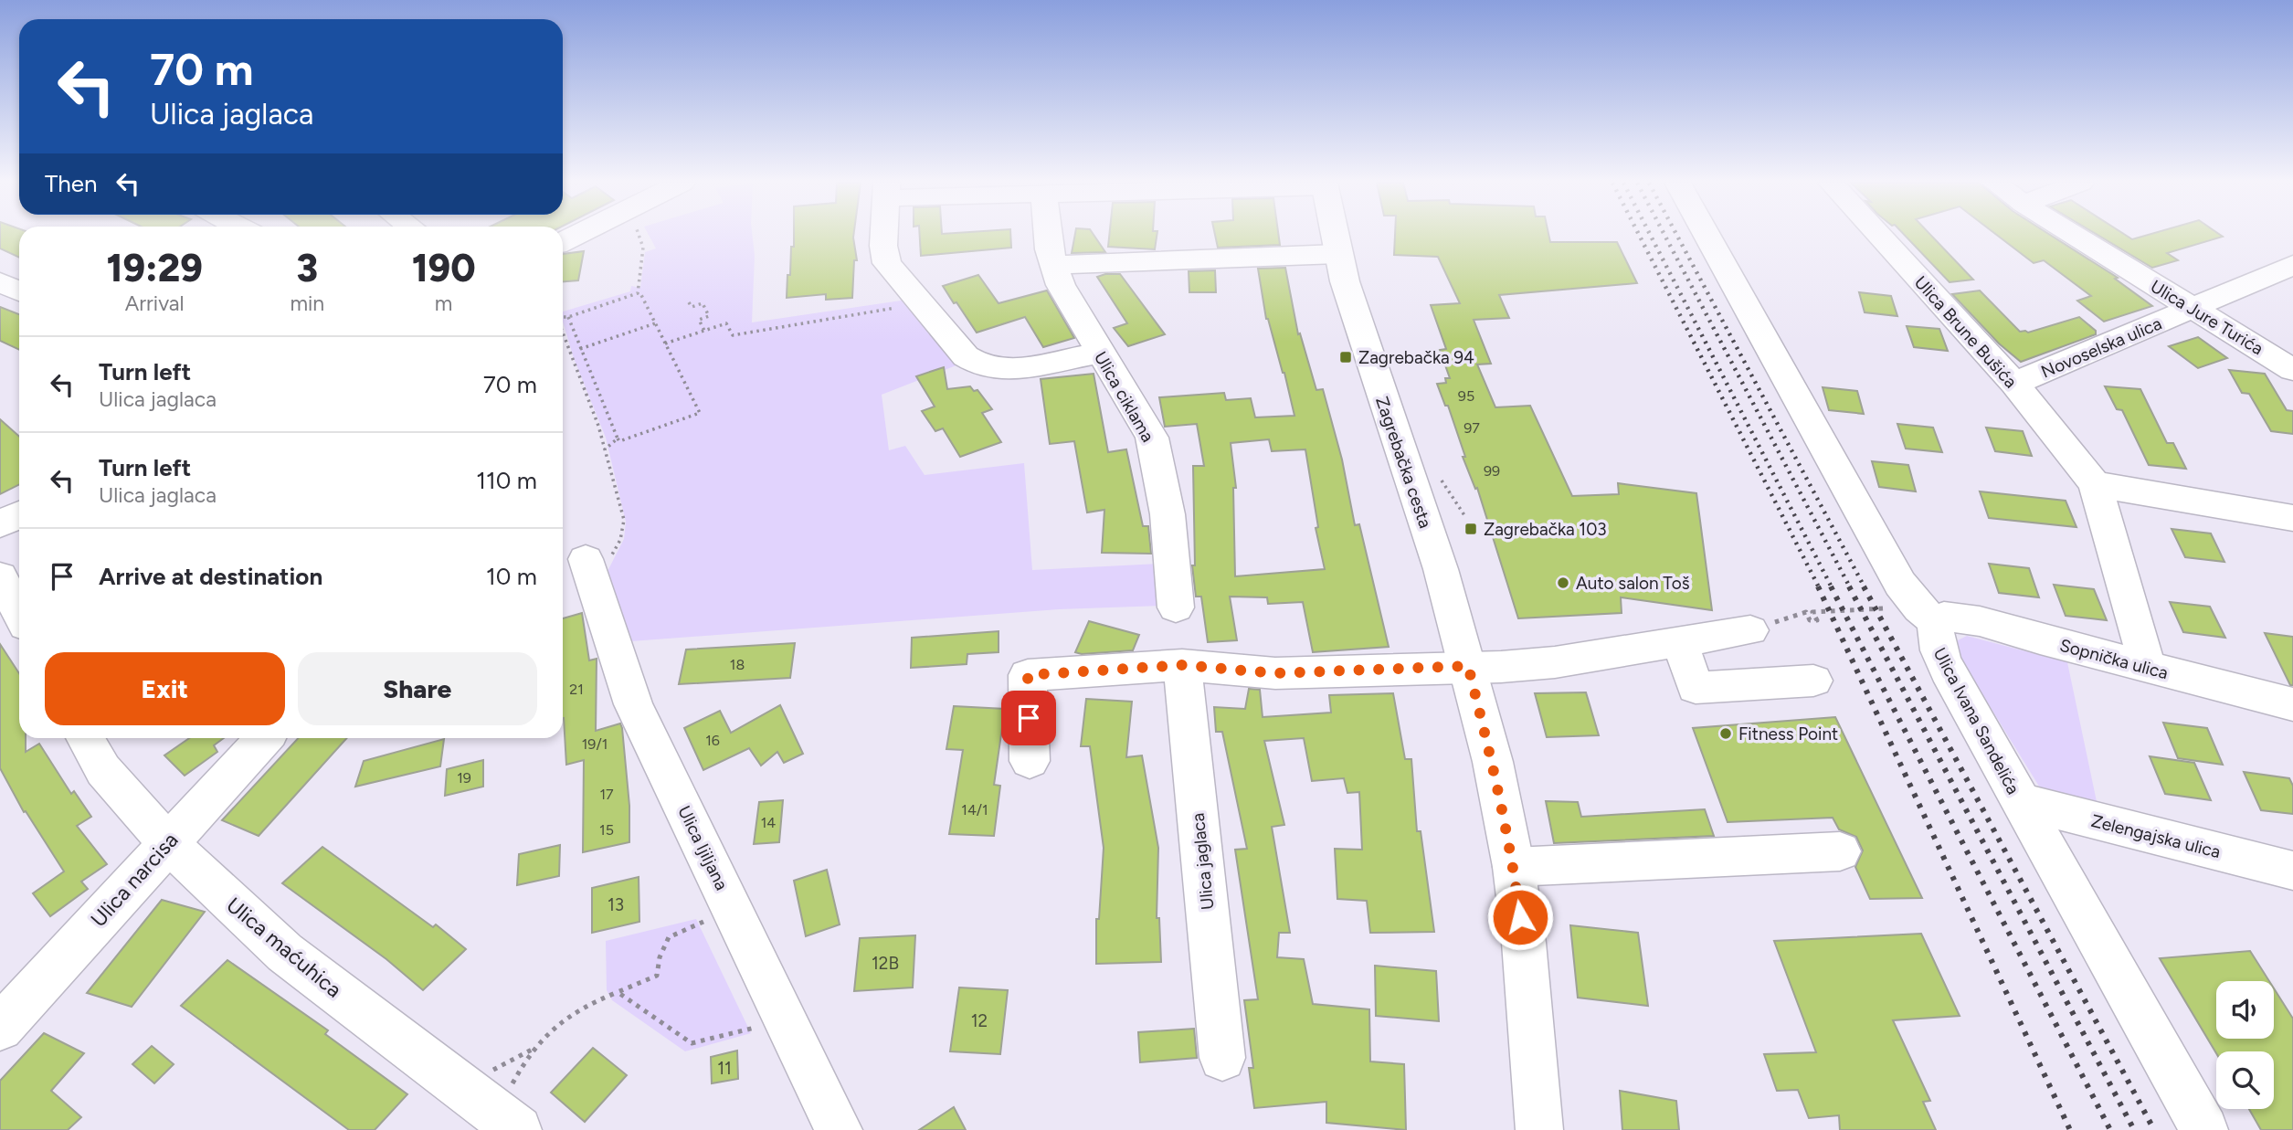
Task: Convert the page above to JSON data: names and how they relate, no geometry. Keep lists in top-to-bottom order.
{
  "streets": {
    "street": [
      "Ulica Jure Turića",
      "Ulica Brune Bušića",
      "Novoselska ulica",
      "Ulica ciklama",
      "Zagrebačka cesta",
      "Sopnička ulica",
      "Ulica Ivana Sandelića",
      "Zelengajska ulica",
      "Ulica ljiljana",
      "Ulica jaglaca",
      "Ulica narcisa",
      "Ulica maćuhica"
    ]
  },
  "crossings": [
    ["Ulica Jure Turića", "Novoselska ulica"],
    ["Ulica Brune Bušića", "Novoselska ulica"],
    ["Ulica Brune Bušića", "Sopnička ulica"],
    ["Sopnička ulica", "Ulica Ivana Sandelića"],
    ["Ulica Ivana Sandelića", "Zelengajska ulica"],
    ["Ulica narcisa", "Ulica maćuhica"]
  ],
  "places": {
    "transit": ["Zagrebačka 94", "Zagrebačka 103"],
    "other": ["Auto salon Toš", "Fitness Point"]
  },
  "house_numbers": [
    "95",
    "97",
    "99",
    "18",
    "21",
    "16",
    "19/1",
    "19",
    "17",
    "14/1",
    "14",
    "15",
    "13",
    "12B",
    "12",
    "11"
  ],
  "page": {
    "turn": ["70 m", "Ulica jaglaca"],
    "then": "Then",
    "eta": [
      "19:29",
      "Arrival",
      "3",
      "min",
      "190",
      "m"
    ],
    "list": [
      {
        "name": "Turn left",
        "note": "Ulica jaglaca",
        "value": "70 m"
      },
      {
        "name": "Turn left",
        "note": "Ulica jaglaca",
        "value": "110 m"
      },
      {
        "name": "Arrive at destination",
        "value": "10 m"
      }
    ],
    "buttons": ["Exit", "Share"]
  }
}
